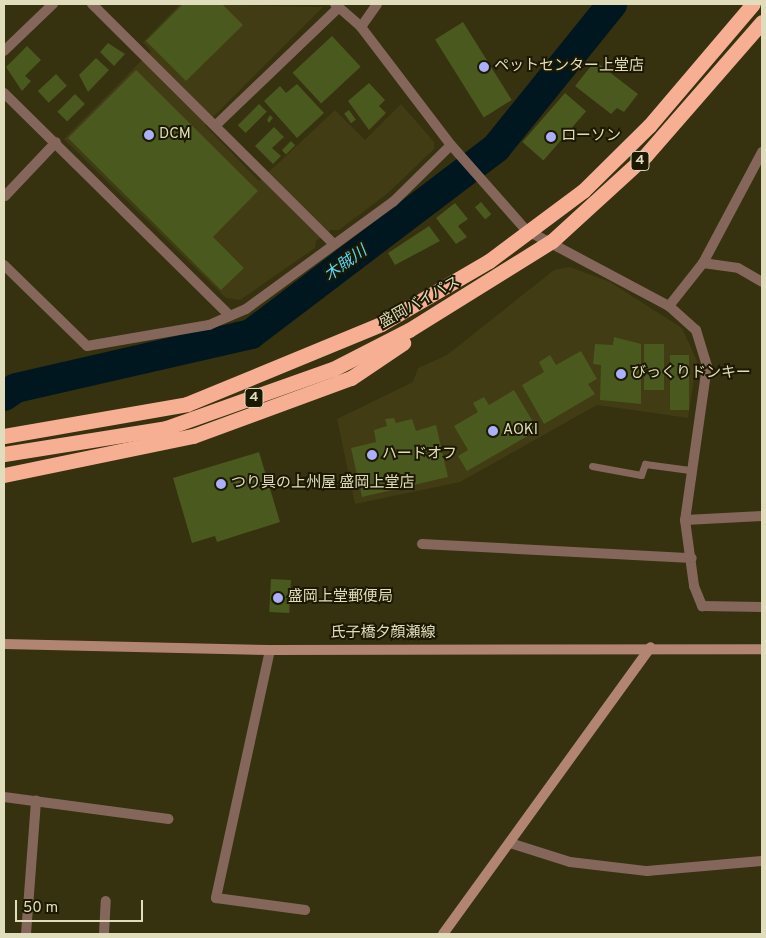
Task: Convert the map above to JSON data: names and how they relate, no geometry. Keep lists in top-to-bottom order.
{
  "streets": {
    "highway": ["4", "盛岡バイパス"],
    "main road": ["氏子橋夕顔瀬線"]
  },
  "water": ["木賊川"],
  "places": [
    "ペットセンター上堂店",
    "DCM",
    "ローソン",
    "びっくりドンキー",
    "AOKI",
    "ハードオフ",
    "つり具の上州屋 盛岡上堂店",
    "盛岡上堂郵便局"
  ],
  "scale_bar": "50 m"
}
